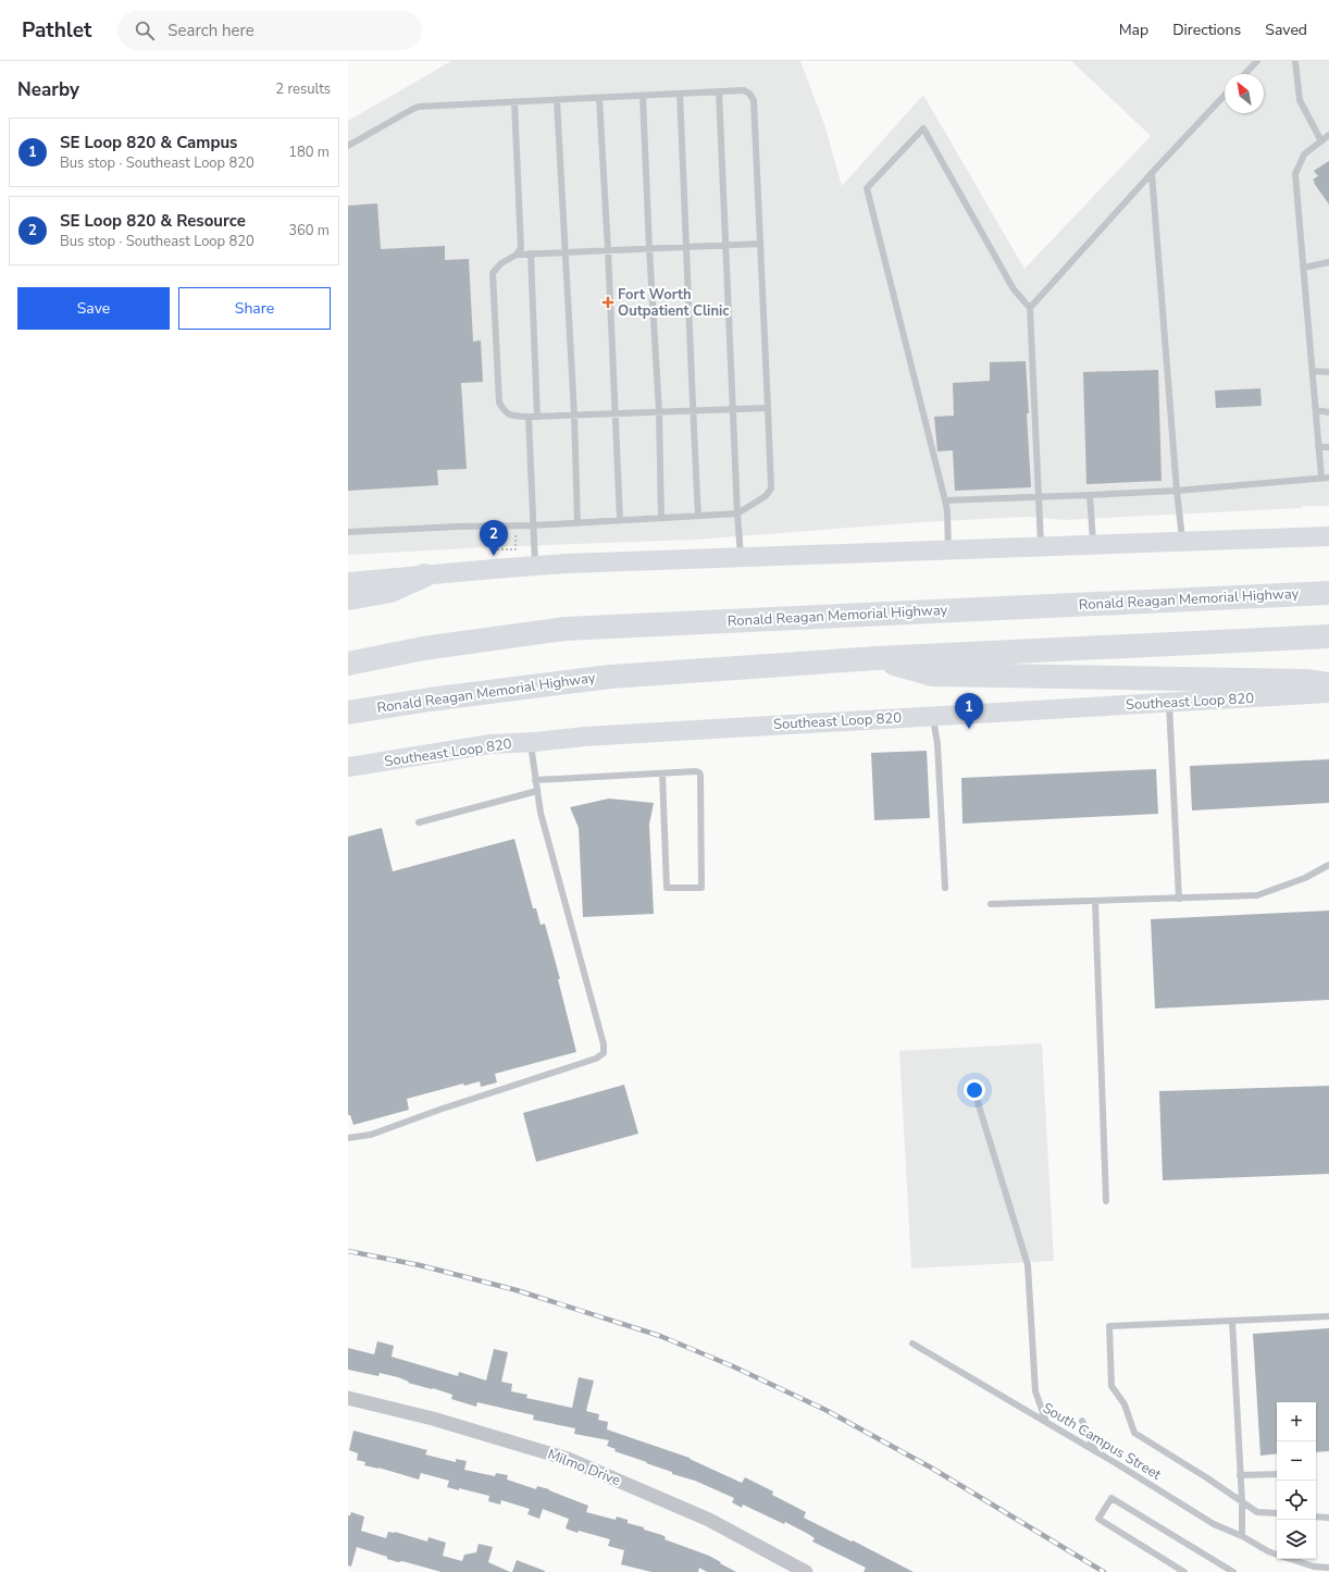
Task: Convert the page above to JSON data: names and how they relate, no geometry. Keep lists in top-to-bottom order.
{
  "streets": {
    "highway": ["Ronald Reagan Memorial Highway"],
    "main road": ["Southeast Loop 820"],
    "street": ["Milmo Drive"],
    "lane": ["South Campus Street"]
  },
  "places": {
    "health": ["Fort Worth Outpatient Clinic"]
  },
  "north": "top left",
  "page": {
    "header": "Pathlet",
    "search": "Search here",
    "nav": ["Map", "Directions", "Saved"],
    "heading": ["Nearby", "2 results"],
    "list": [
      {
        "mark": "1",
        "name": "SE Loop 820 & Campus",
        "note": "Bus stop · Southeast Loop 820",
        "value": "180 m"
      },
      {
        "mark": "2",
        "name": "SE Loop 820 & Resource",
        "note": "Bus stop · Southeast Loop 820",
        "value": "360 m"
      }
    ],
    "buttons": ["Save", "Share"],
    "pins": ["2", "1"],
    "map_buttons": ["+", "−"]
  }
}
